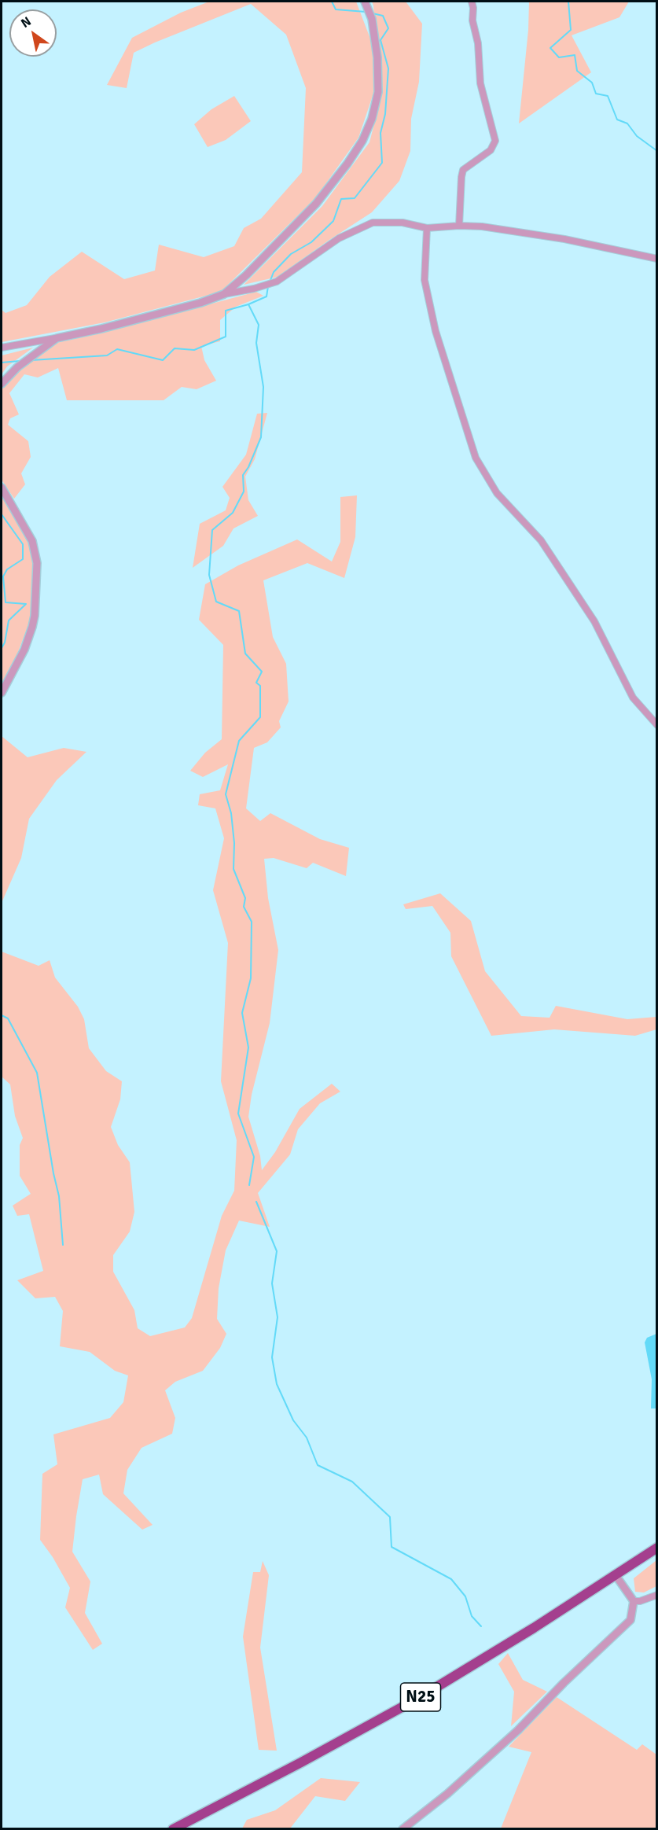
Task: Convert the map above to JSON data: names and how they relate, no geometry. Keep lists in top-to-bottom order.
{
  "streets": {
    "highway": ["N25"]
  },
  "north": "top left"
}
